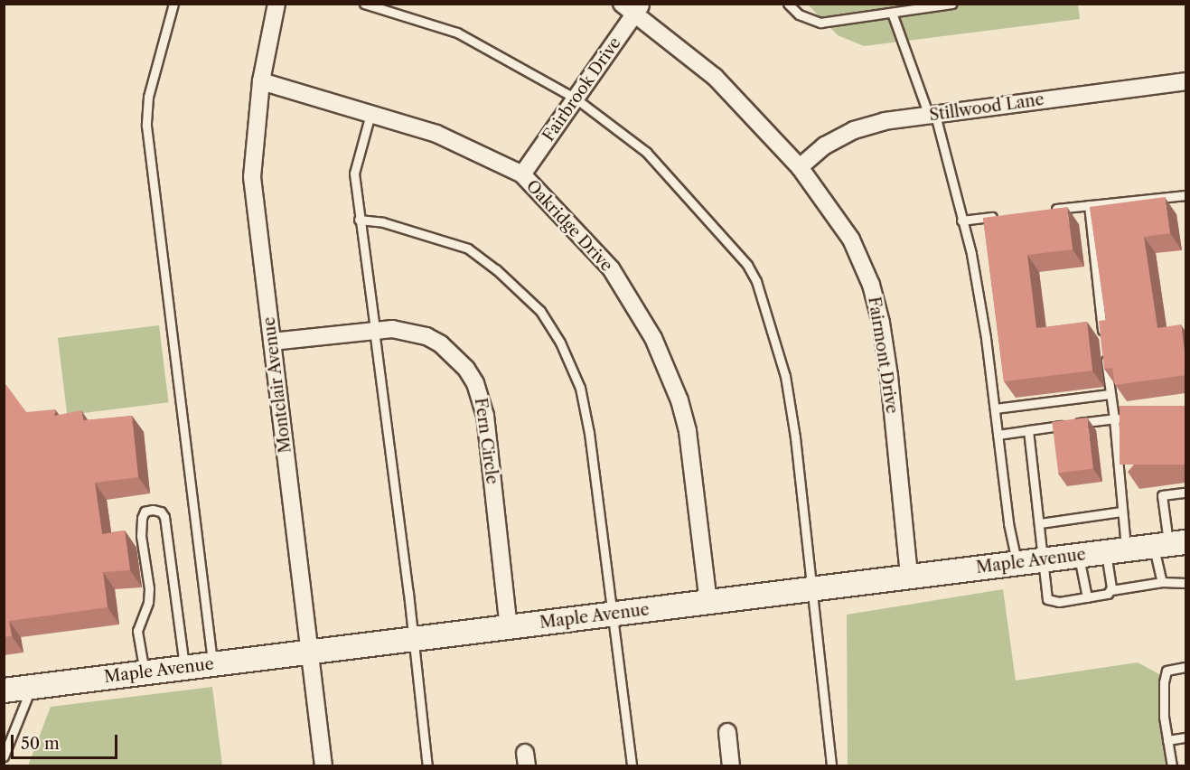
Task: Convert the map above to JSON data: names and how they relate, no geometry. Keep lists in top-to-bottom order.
{
  "streets": {
    "main road": ["Maple Avenue"],
    "street": [
      "Fairbrook Drive",
      "Stillwood Lane",
      "Oakridge Drive",
      "Fairmont Drive",
      "Montclair Avenue",
      "Fern Circle"
    ]
  },
  "crossings": [
    ["Fairbrook Drive", "Oakridge Drive"],
    ["Fairbrook Drive", "Fairmont Drive"],
    ["Stillwood Lane", "Fairmont Drive"],
    ["Oakridge Drive", "Montclair Avenue"],
    ["Oakridge Drive", "Maple Avenue"],
    ["Fairmont Drive", "Maple Avenue"],
    ["Montclair Avenue", "Fern Circle"],
    ["Montclair Avenue", "Maple Avenue"],
    ["Fern Circle", "Maple Avenue"]
  ],
  "scale_bar": "50 m"
}
